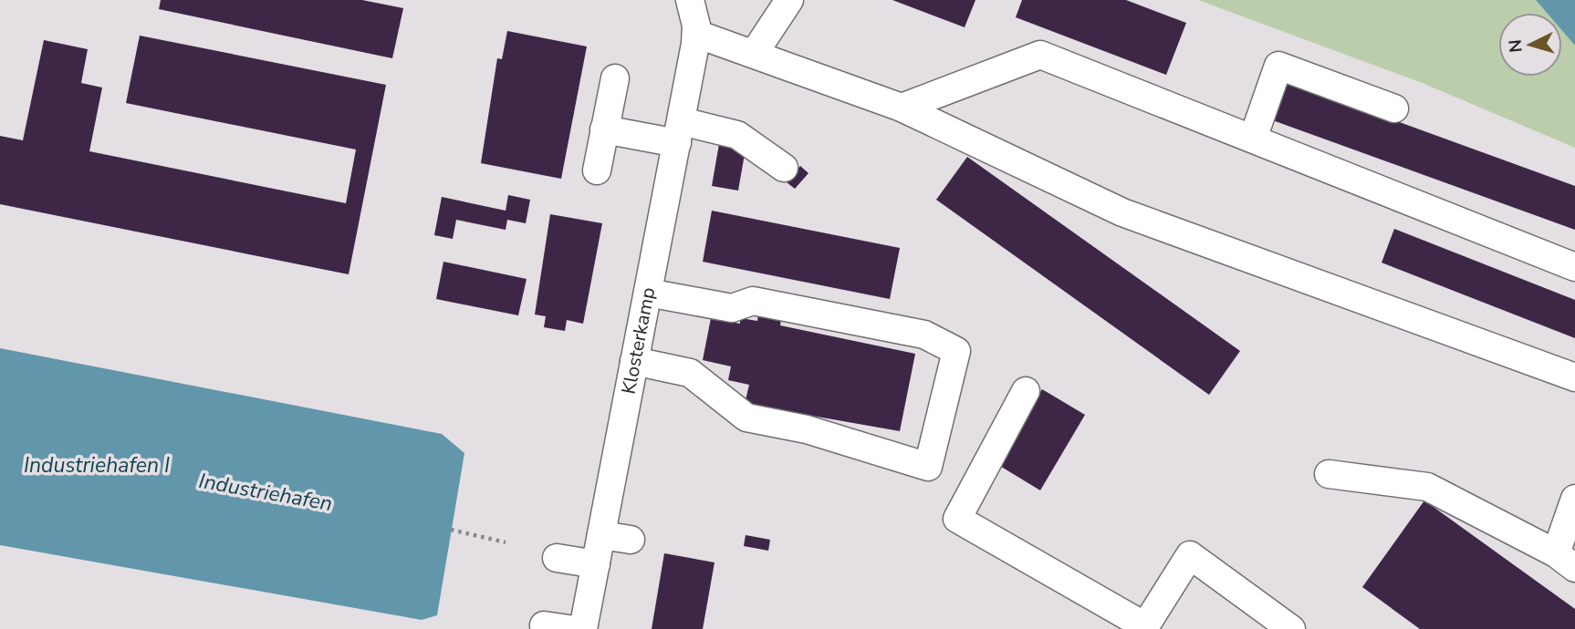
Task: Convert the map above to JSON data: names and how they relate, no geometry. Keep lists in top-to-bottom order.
{
  "streets": {
    "street": ["Klosterkamp"]
  },
  "water": ["Industriehafen I", "Industriehafen"],
  "north": "left"
}
